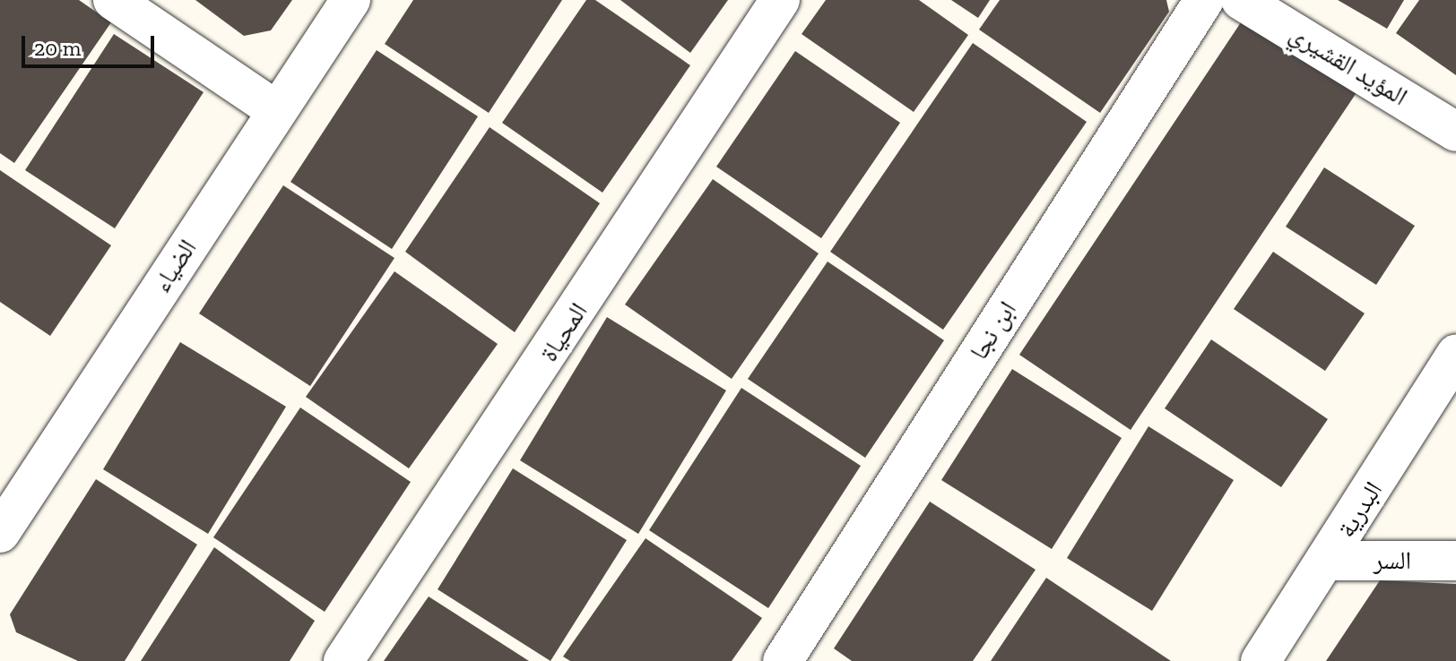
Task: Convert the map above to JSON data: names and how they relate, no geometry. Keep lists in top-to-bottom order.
{
  "streets": {
    "street": [
      "المؤيد القشيري",
      "الضياء",
      "ابن نجا",
      "المحياة",
      "البدرية",
      "السر"
    ]
  },
  "crossings": [
    ["البدرية", "السر"]
  ],
  "scale_bar": "20 m"
}
